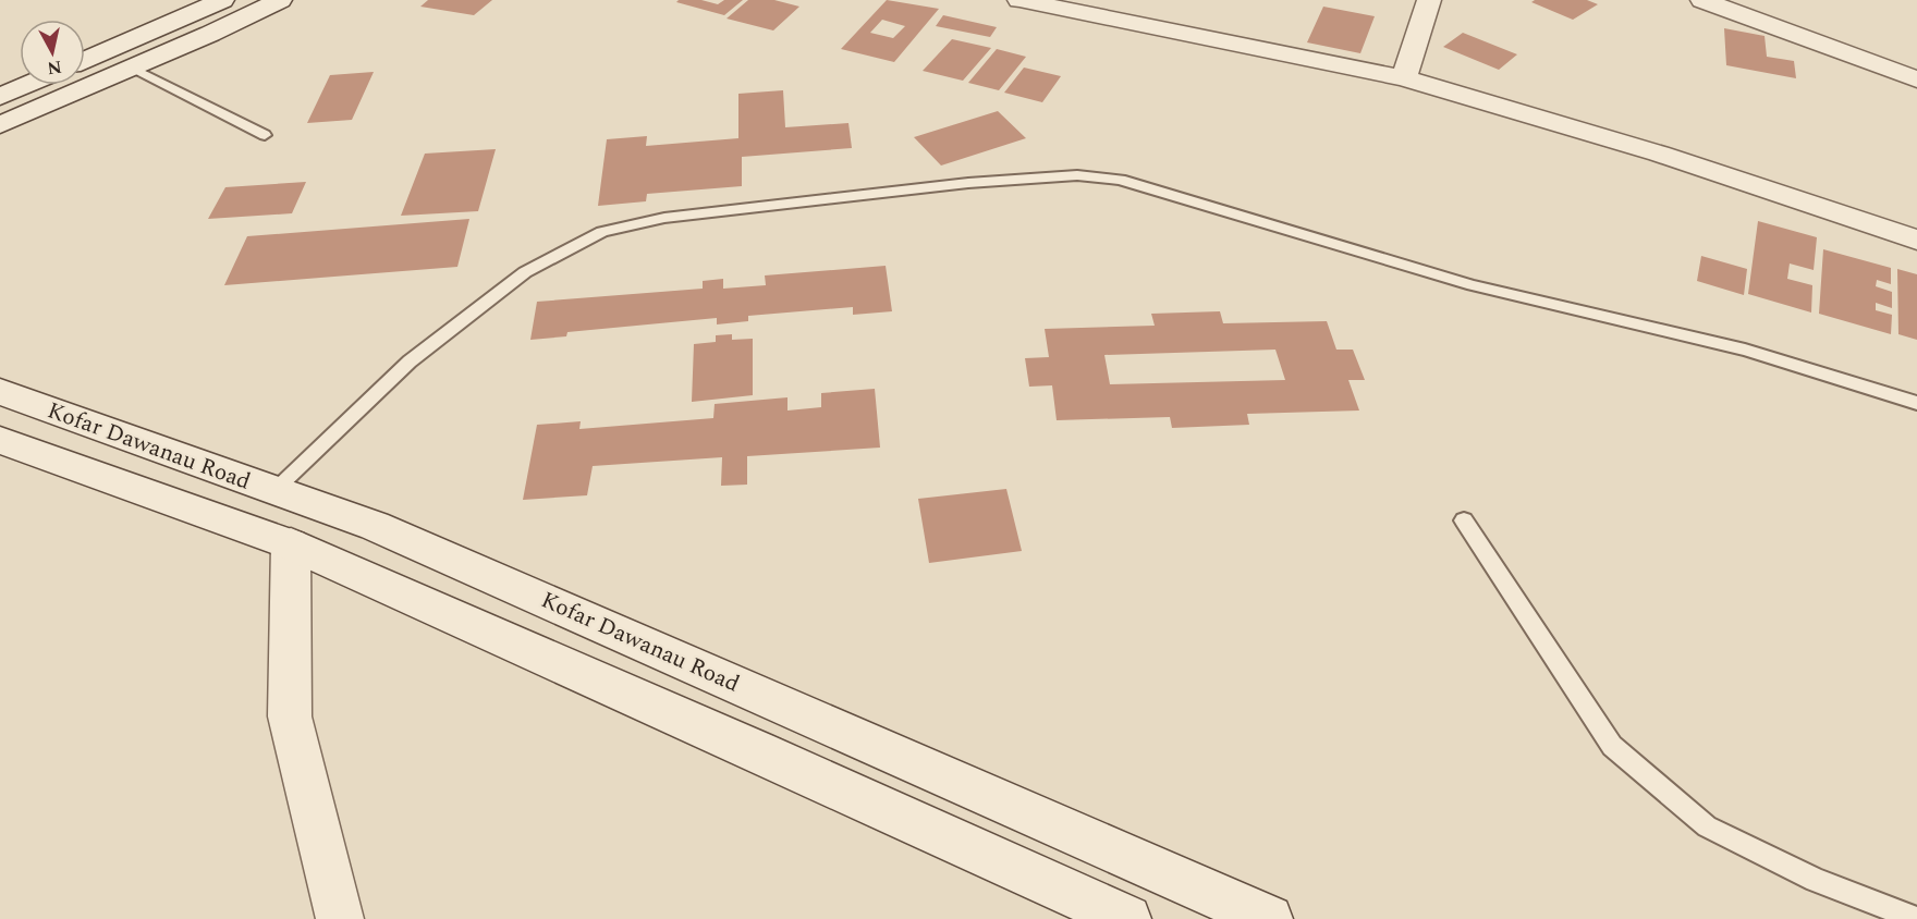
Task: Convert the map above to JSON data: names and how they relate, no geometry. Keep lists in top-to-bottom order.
{
  "streets": {
    "street": ["Kofar Dawanau Road"]
  },
  "north": "bottom"
}
